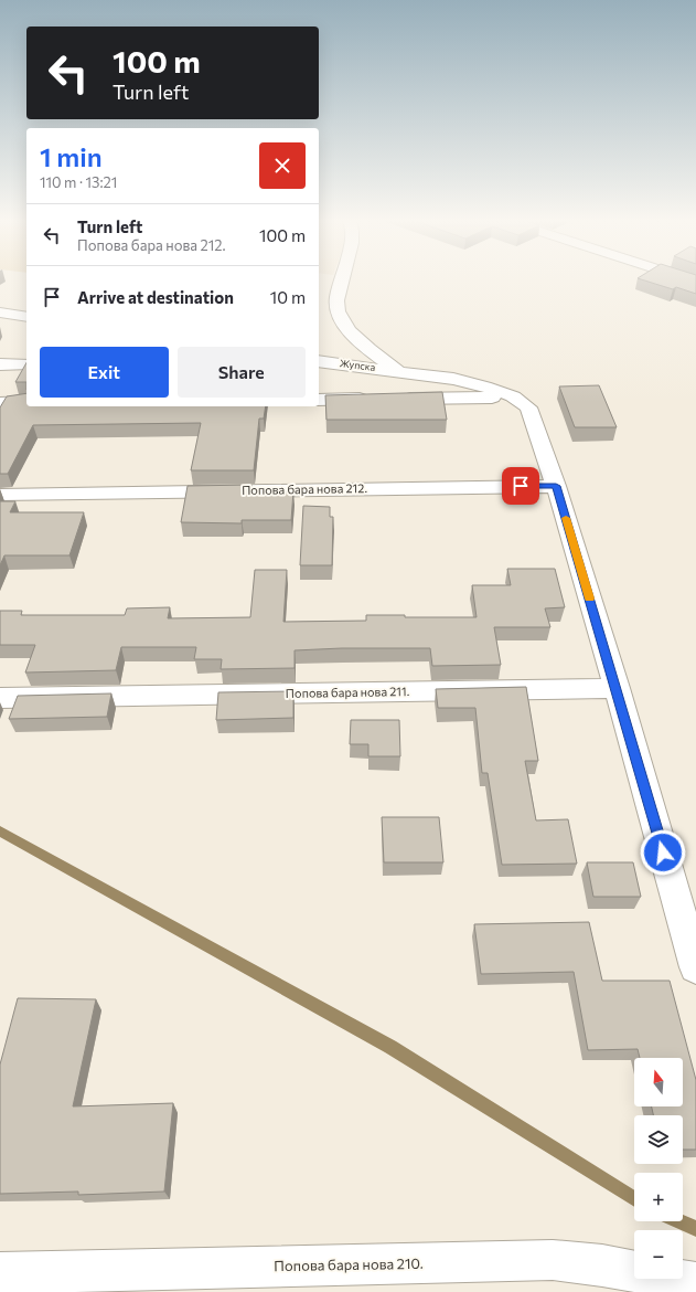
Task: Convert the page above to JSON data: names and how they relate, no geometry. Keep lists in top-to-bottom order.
{
  "streets": {
    "street": [
      "Жупска",
      "Попова бара нова 212.",
      "Попова бара нова 211.",
      "Попова бара нова 210."
    ]
  },
  "north": "top",
  "page": {
    "turn": ["100 m", "Turn left"],
    "heading": ["1 min", "110 m · 13:21"],
    "list": [
      {
        "name": "Turn left",
        "note": "Попова бара нова 212.",
        "value": "100 m"
      },
      {
        "name": "Arrive at destination",
        "value": "10 m"
      }
    ],
    "buttons": ["Exit", "Share"],
    "map_buttons": ["+", "−"]
  }
}
